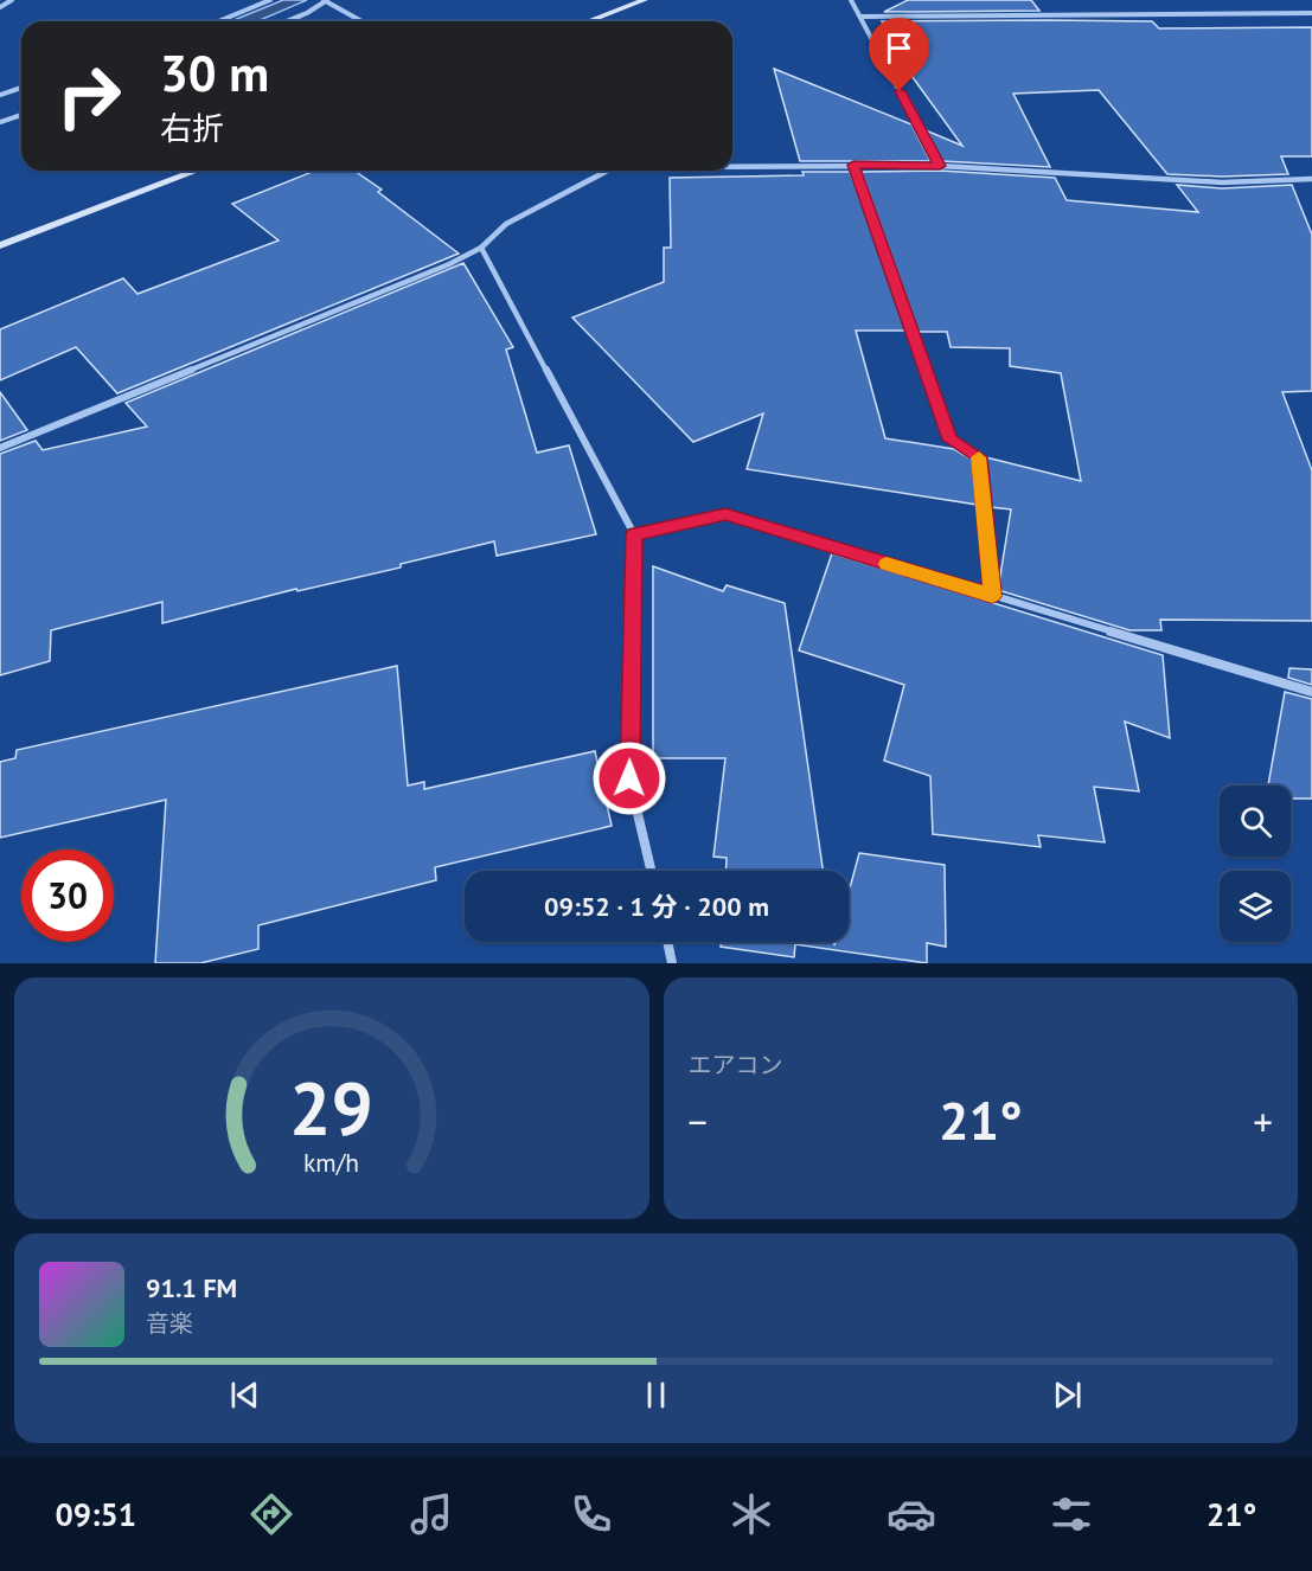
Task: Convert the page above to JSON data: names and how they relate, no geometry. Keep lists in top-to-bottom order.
{
  "page": {
    "turn": ["30 m", "右折"],
    "limit": "30",
    "trip": "09:52 · 1 分 · 200 m",
    "tile": "エアコン",
    "heat": ["−", "21°", "+"],
    "song": ["91.1 FM", "音楽"],
    "tabs": ["09:51", "21°"],
    "gauge": ["29", "km/h"]
  }
}
